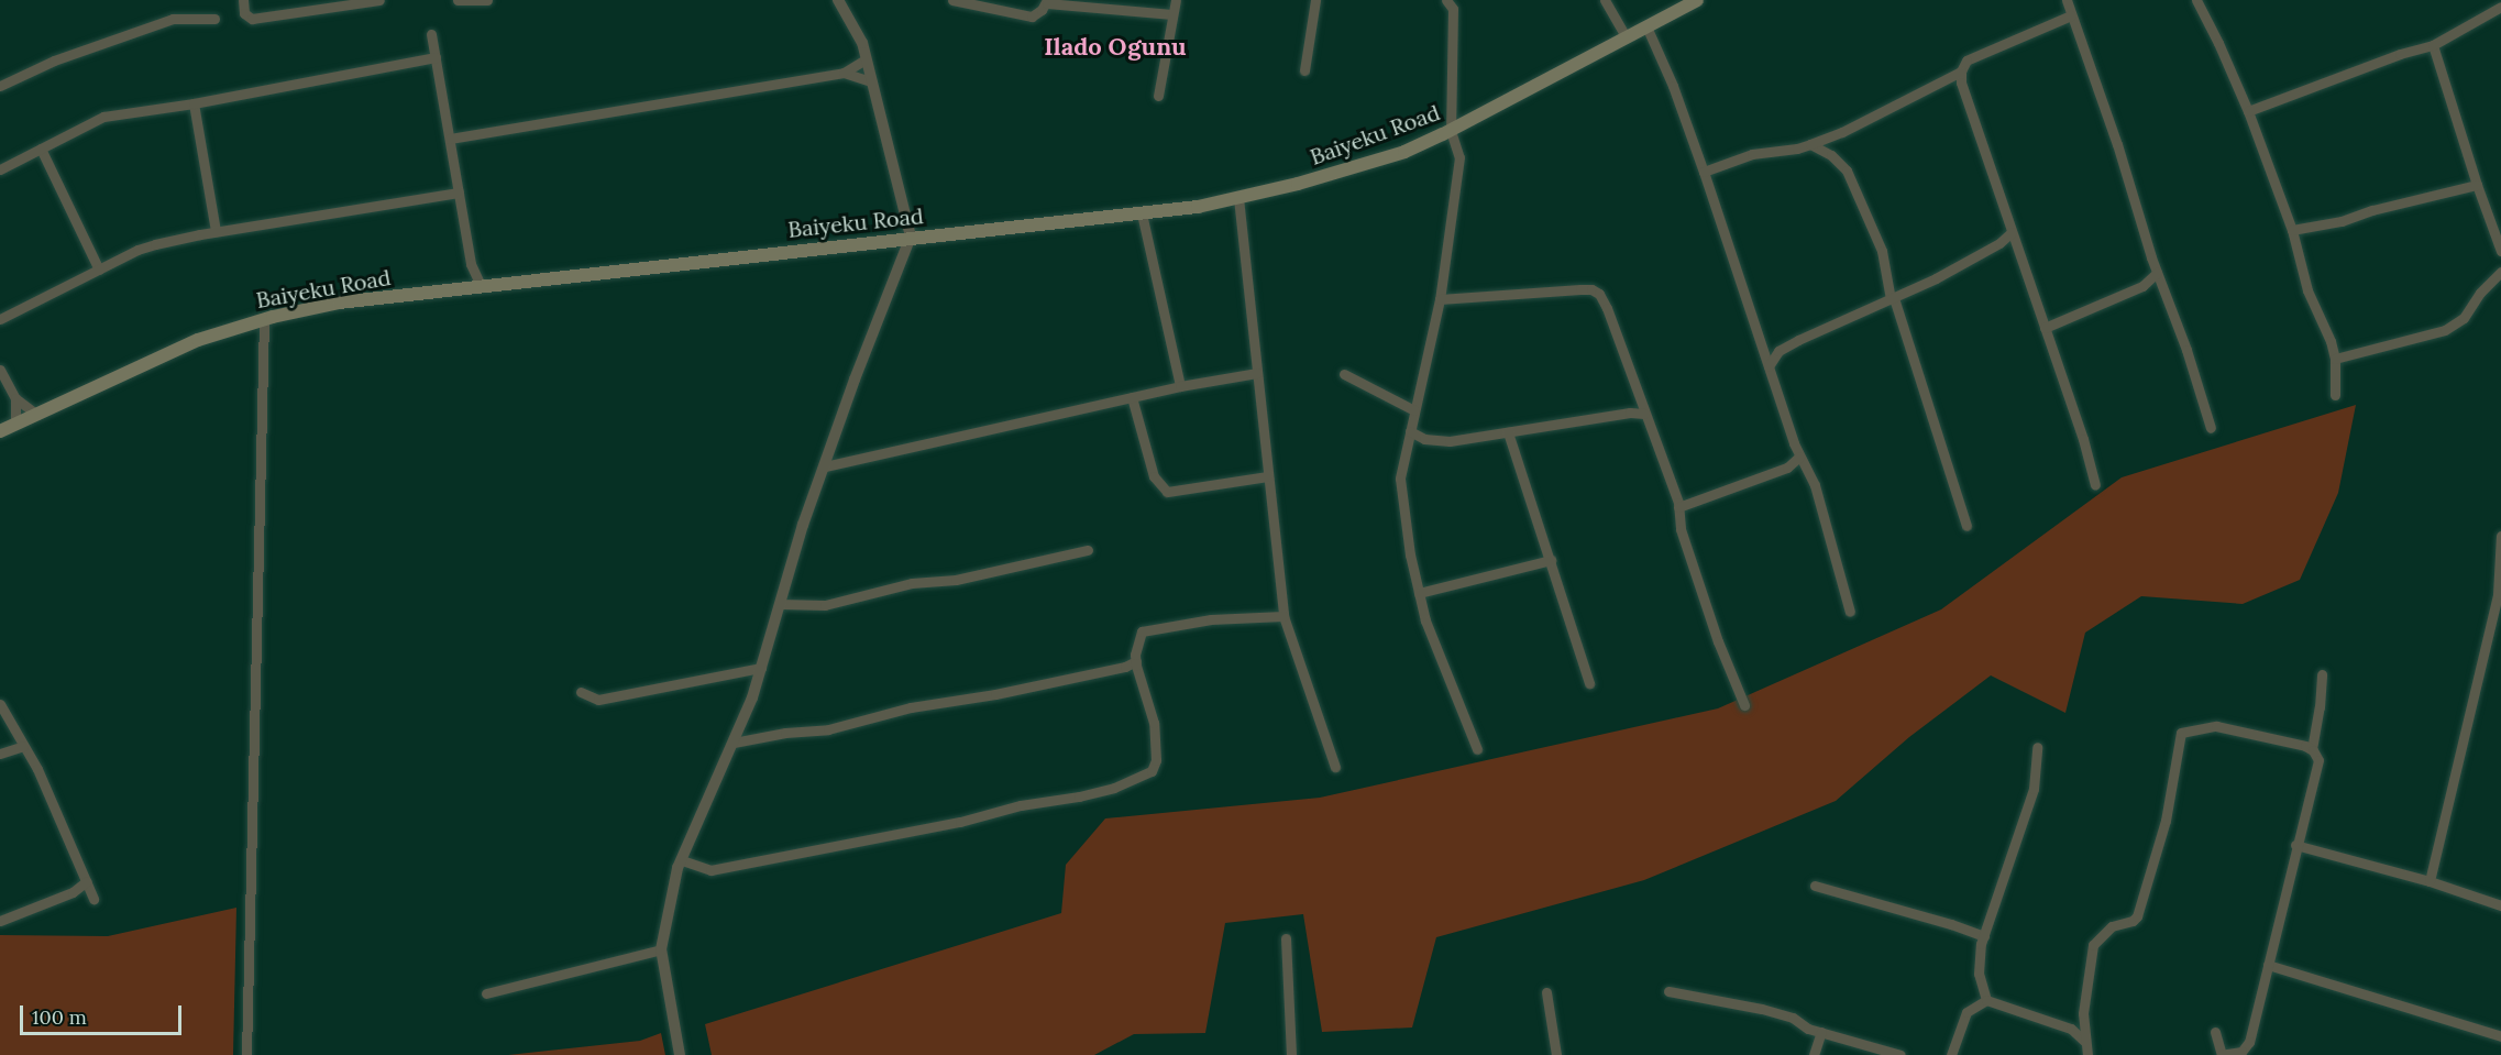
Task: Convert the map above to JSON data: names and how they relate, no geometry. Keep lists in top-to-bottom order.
{
  "streets": {
    "main road": ["Baiyeku Road"]
  },
  "districts": ["Ilado Ogunu"],
  "scale_bar": "100 m"
}
